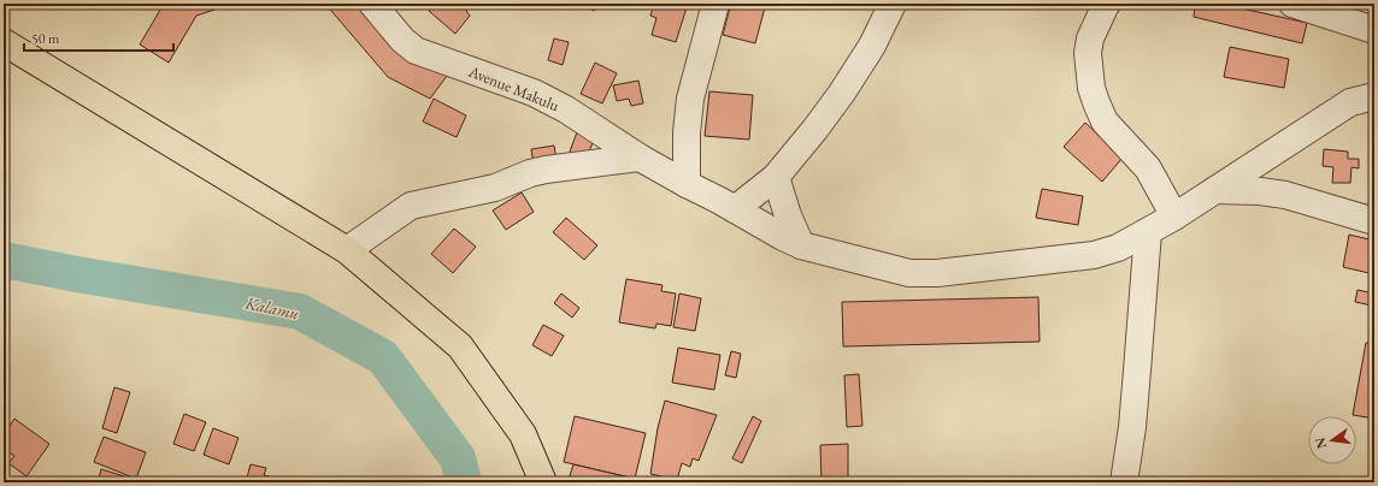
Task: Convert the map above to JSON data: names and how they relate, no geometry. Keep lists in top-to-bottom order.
{
  "streets": {
    "street": ["Avenue Makulu"]
  },
  "water": ["Kalamu"],
  "scale_bar": "50 m",
  "north": "left"
}
